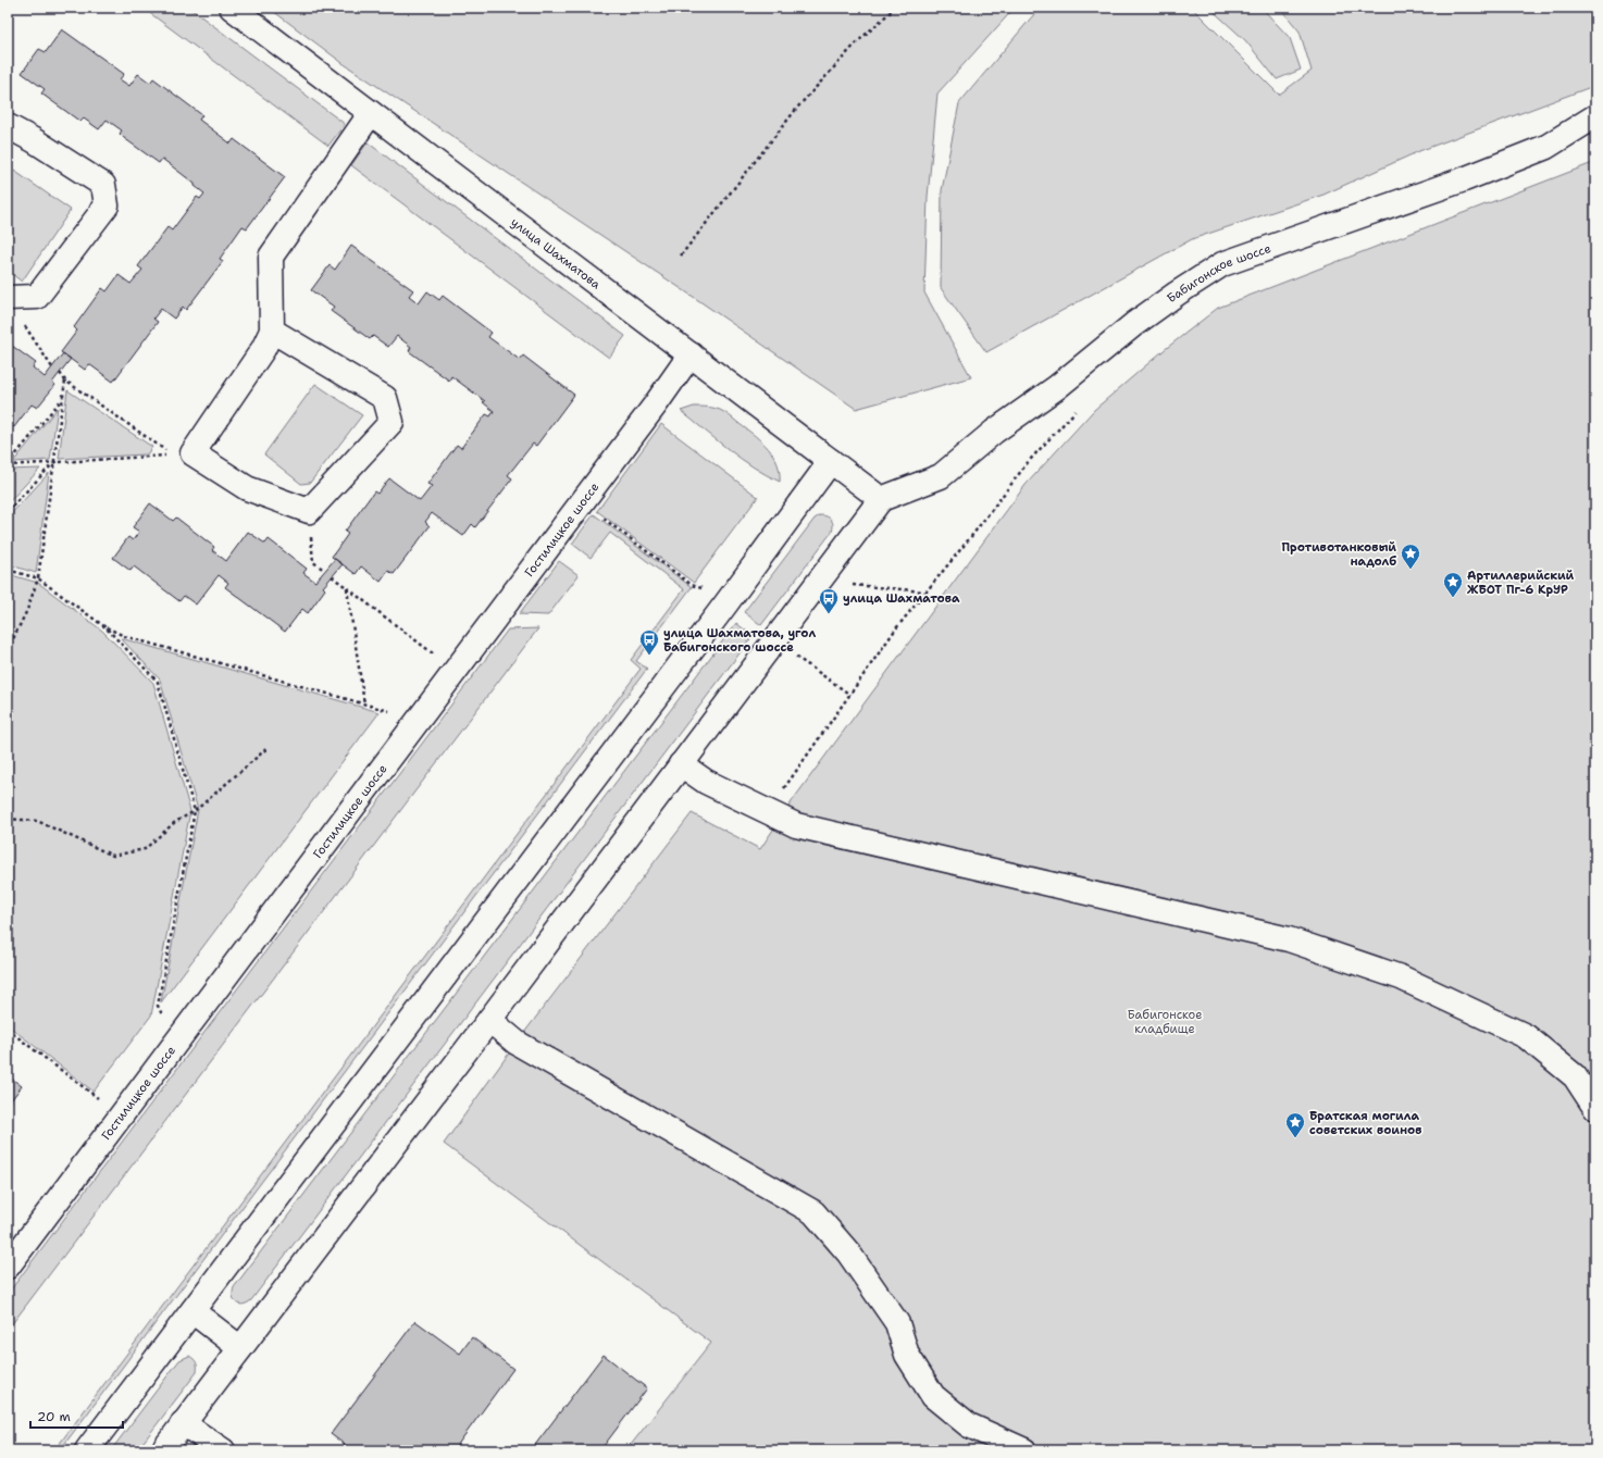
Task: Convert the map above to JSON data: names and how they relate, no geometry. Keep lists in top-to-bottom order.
{
  "streets": {
    "street": ["улица Шахматова", "Бабигонское шоссе", "Гостилицкое шоссе"]
  },
  "crossings": [
    ["улица Шахматова", "Бабигонское шоссе"],
    ["улица Шахматова", "Гостилицкое шоссе"]
  ],
  "parks": ["Бабигонское кладбище"],
  "places": {
    "place": ["Противотанковый надолб", "Артиллерийский ЖБОТ Пг-6 КрУР", "Братская могила советских воинов"],
    "bus stop": ["улица Шахматова", "улица Шахматова, угол Бабигонского шоссе"]
  },
  "scale_bar": "20 m"
}
